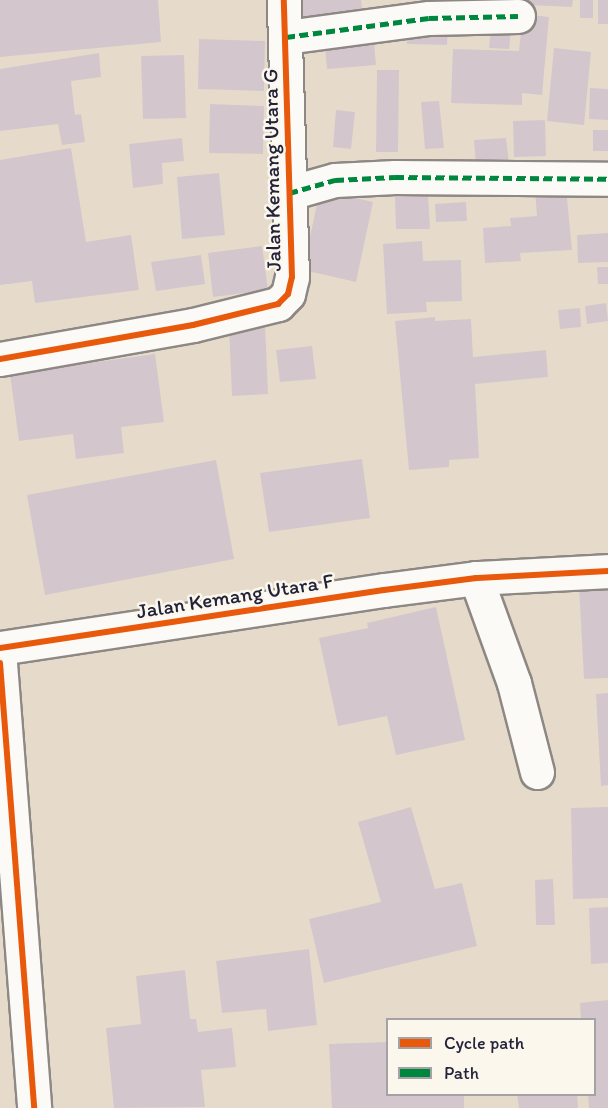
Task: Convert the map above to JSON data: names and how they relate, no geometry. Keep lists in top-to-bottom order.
{
  "streets": {
    "street": ["Jalan Kemang Utara G", "Jalan Kemang Utara F"]
  },
  "legend": ["Cycle path", "Path"]
}
